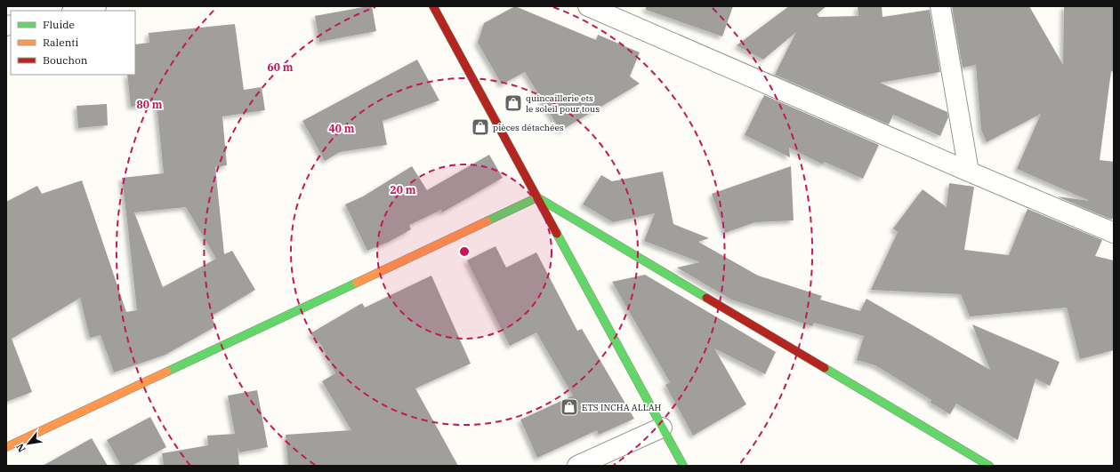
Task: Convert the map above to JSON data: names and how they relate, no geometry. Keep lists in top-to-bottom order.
{
  "places": {
    "shop": ["quincaillerie ets le soleil pour tous", "pièces détachées", "ETS INCHA ALLAH"]
  },
  "legend": ["Fluide", "Ralenti", "Bouchon"],
  "north": "bottom left",
  "rings": [
    "60 m",
    "80 m",
    "40 m",
    "20 m"
  ]
}
